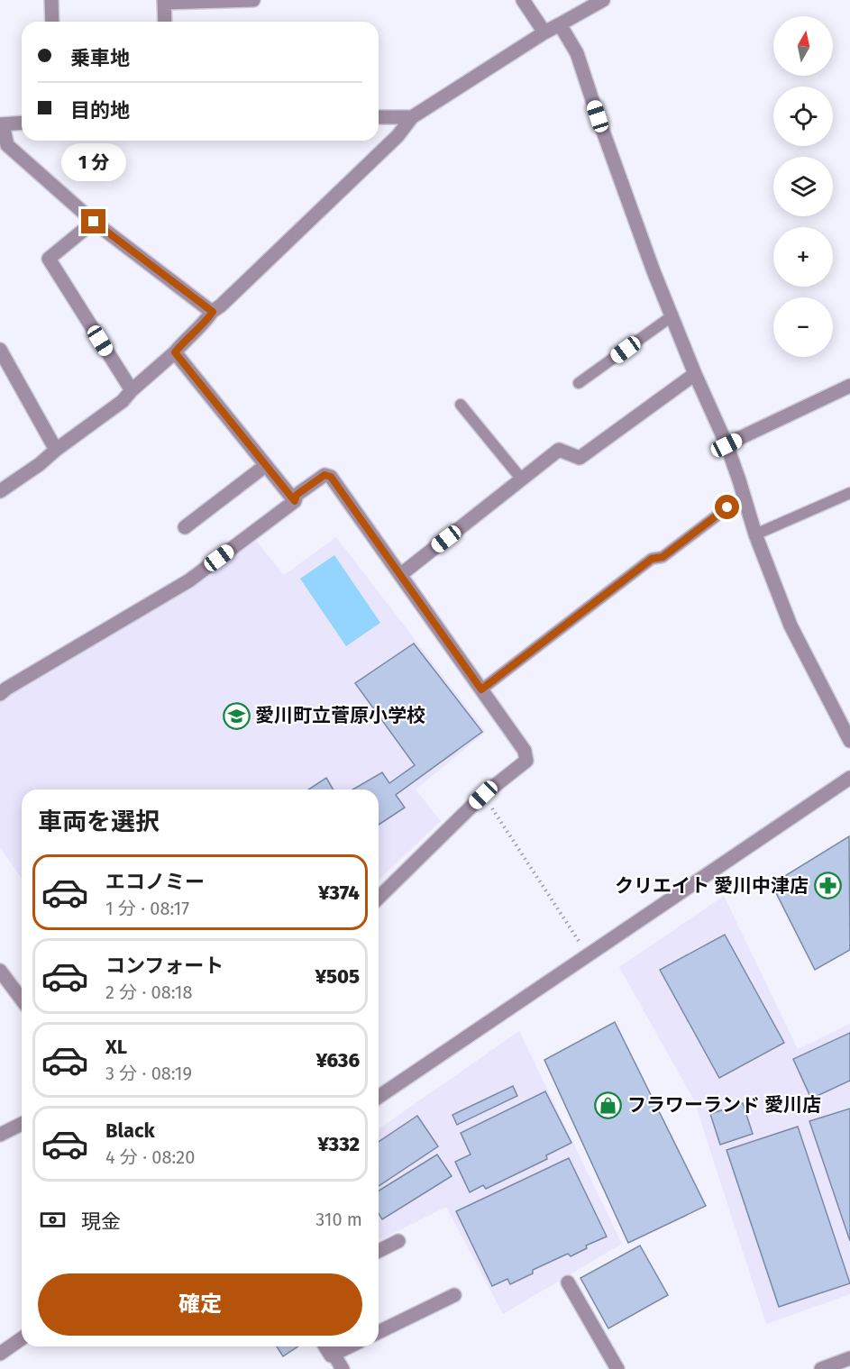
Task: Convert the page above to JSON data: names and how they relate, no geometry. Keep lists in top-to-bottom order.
{
  "places": {
    "school or university": ["愛川町立菅原小学校"],
    "pharmacy": ["クリエイト 愛川中津店"],
    "shop": ["フラワーランド 愛川店"]
  },
  "north": "top",
  "page": {
    "map_buttons": ["+", "−"],
    "banner": ["乗車地", "目的地"],
    "bubble": "1 分",
    "heading": "車両を選択",
    "list": [
      {
        "name": "エコノミー",
        "note": "1 分 · 08:17",
        "value": "¥374"
      },
      {
        "name": "コンフォート",
        "note": "2 分 · 08:18",
        "value": "¥505"
      },
      {
        "name": "XL",
        "note": "3 分 · 08:19",
        "value": "¥636"
      },
      {
        "name": "Black",
        "note": "4 分 · 08:20",
        "value": "¥332"
      }
    ],
    "pay": ["現金", "310 m"],
    "buttons": "確定"
  }
}
